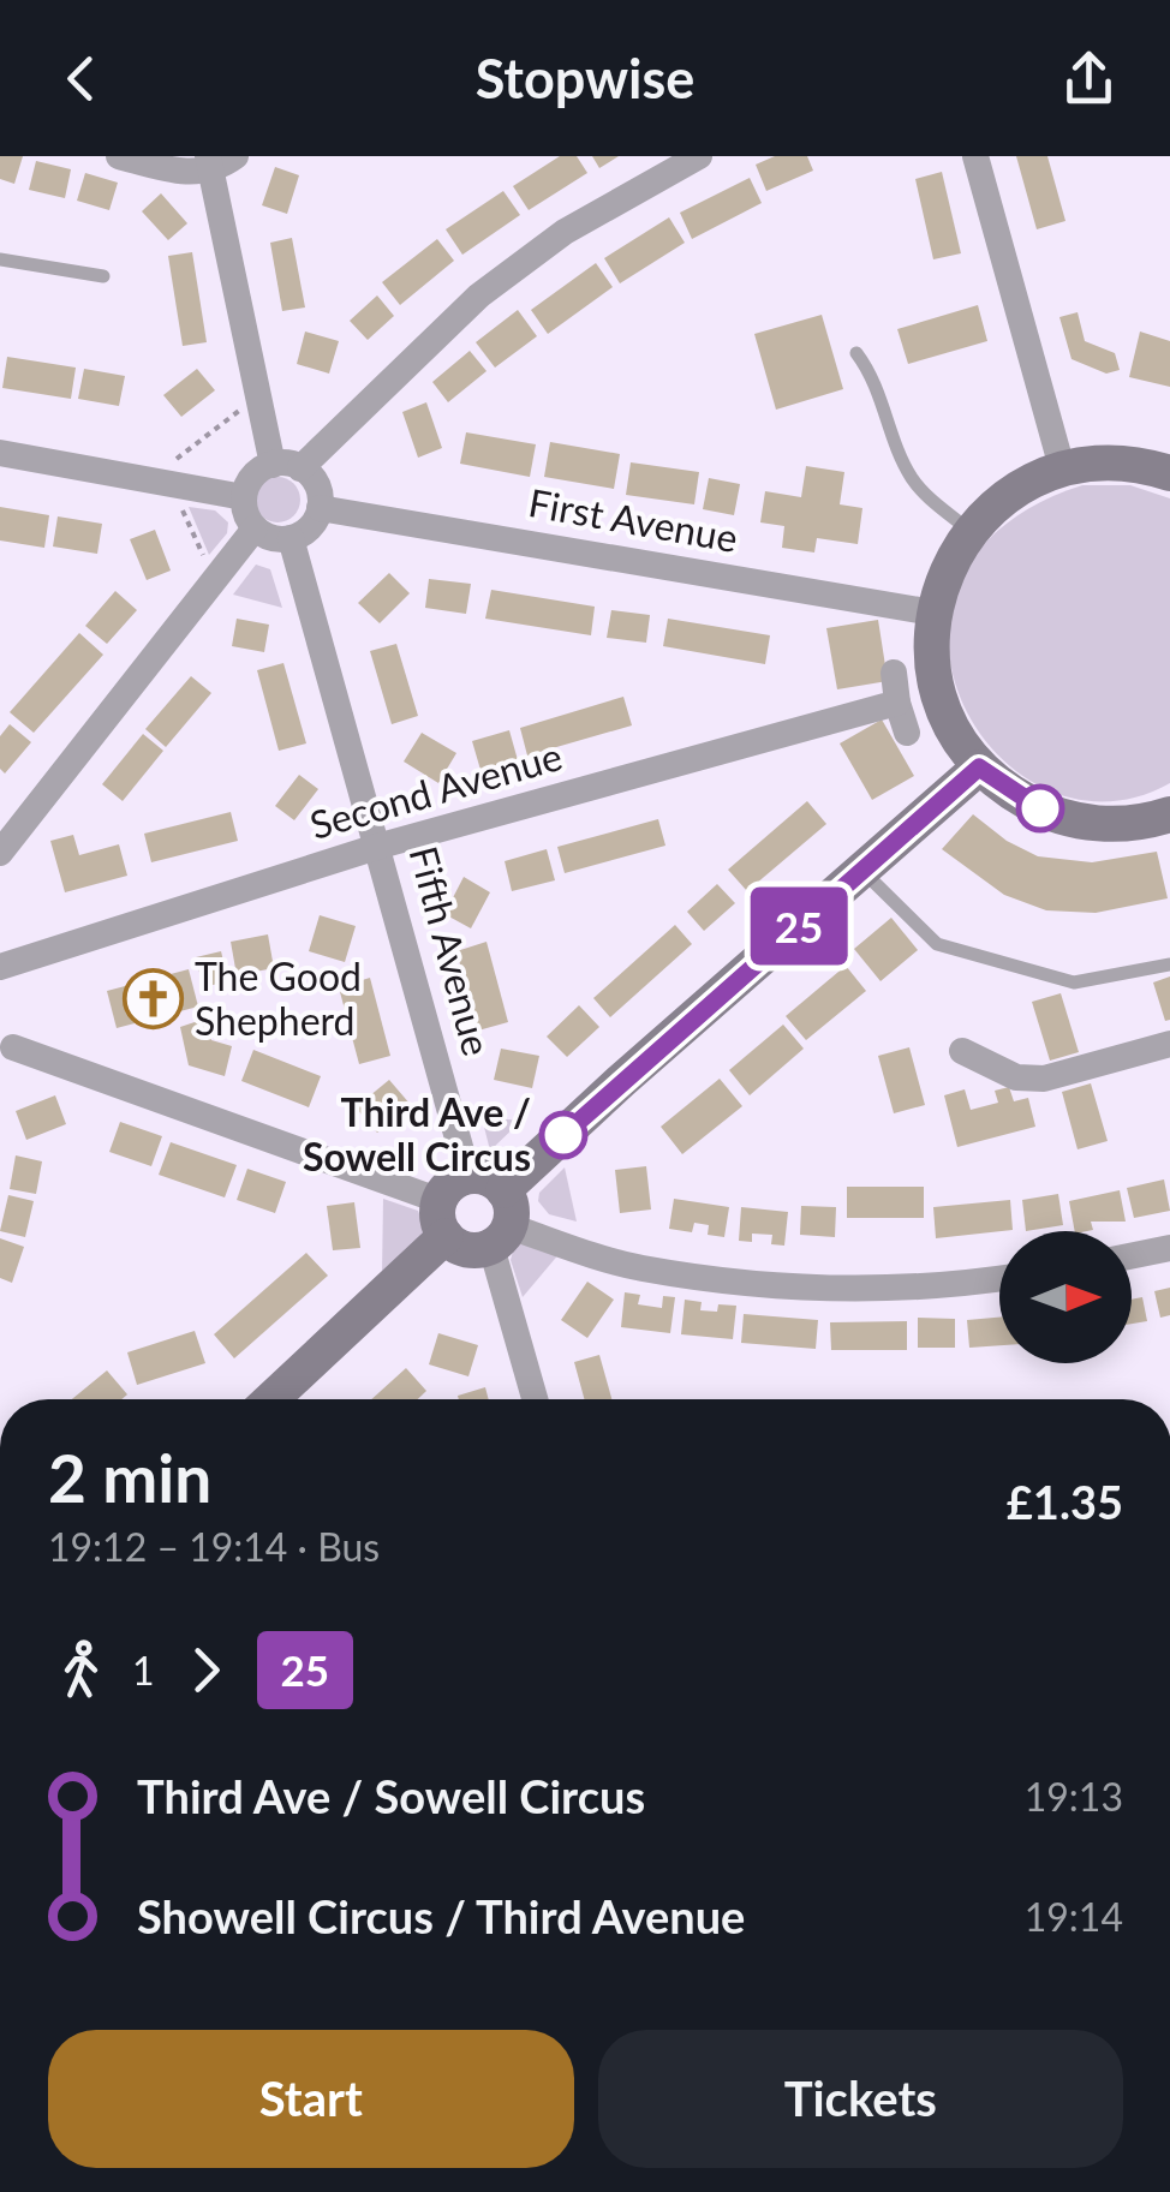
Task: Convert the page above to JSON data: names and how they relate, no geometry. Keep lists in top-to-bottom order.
{
  "streets": {
    "street": ["First Avenue", "Second Avenue", "Fifth Avenue"]
  },
  "crossings": [
    ["First Avenue", "Fifth Avenue"],
    ["Second Avenue", "Fifth Avenue"]
  ],
  "places": {
    "church": ["The Good Shepherd"],
    "other": ["Third Ave / Sowell Circus"]
  },
  "lines": ["bus line 25"],
  "north": "right",
  "page": {
    "header": "Stopwise",
    "on_map": "25",
    "heading": ["2 min", "19:12 – 19:14 · Bus", "£1.35"],
    "legs": ["1", "25"],
    "list": [
      {
        "name": "Third Ave / Sowell Circus",
        "value": "19:13"
      },
      {
        "name": "Showell Circus / Third Avenue",
        "value": "19:14"
      }
    ],
    "buttons": ["Start", "Tickets"]
  }
}
